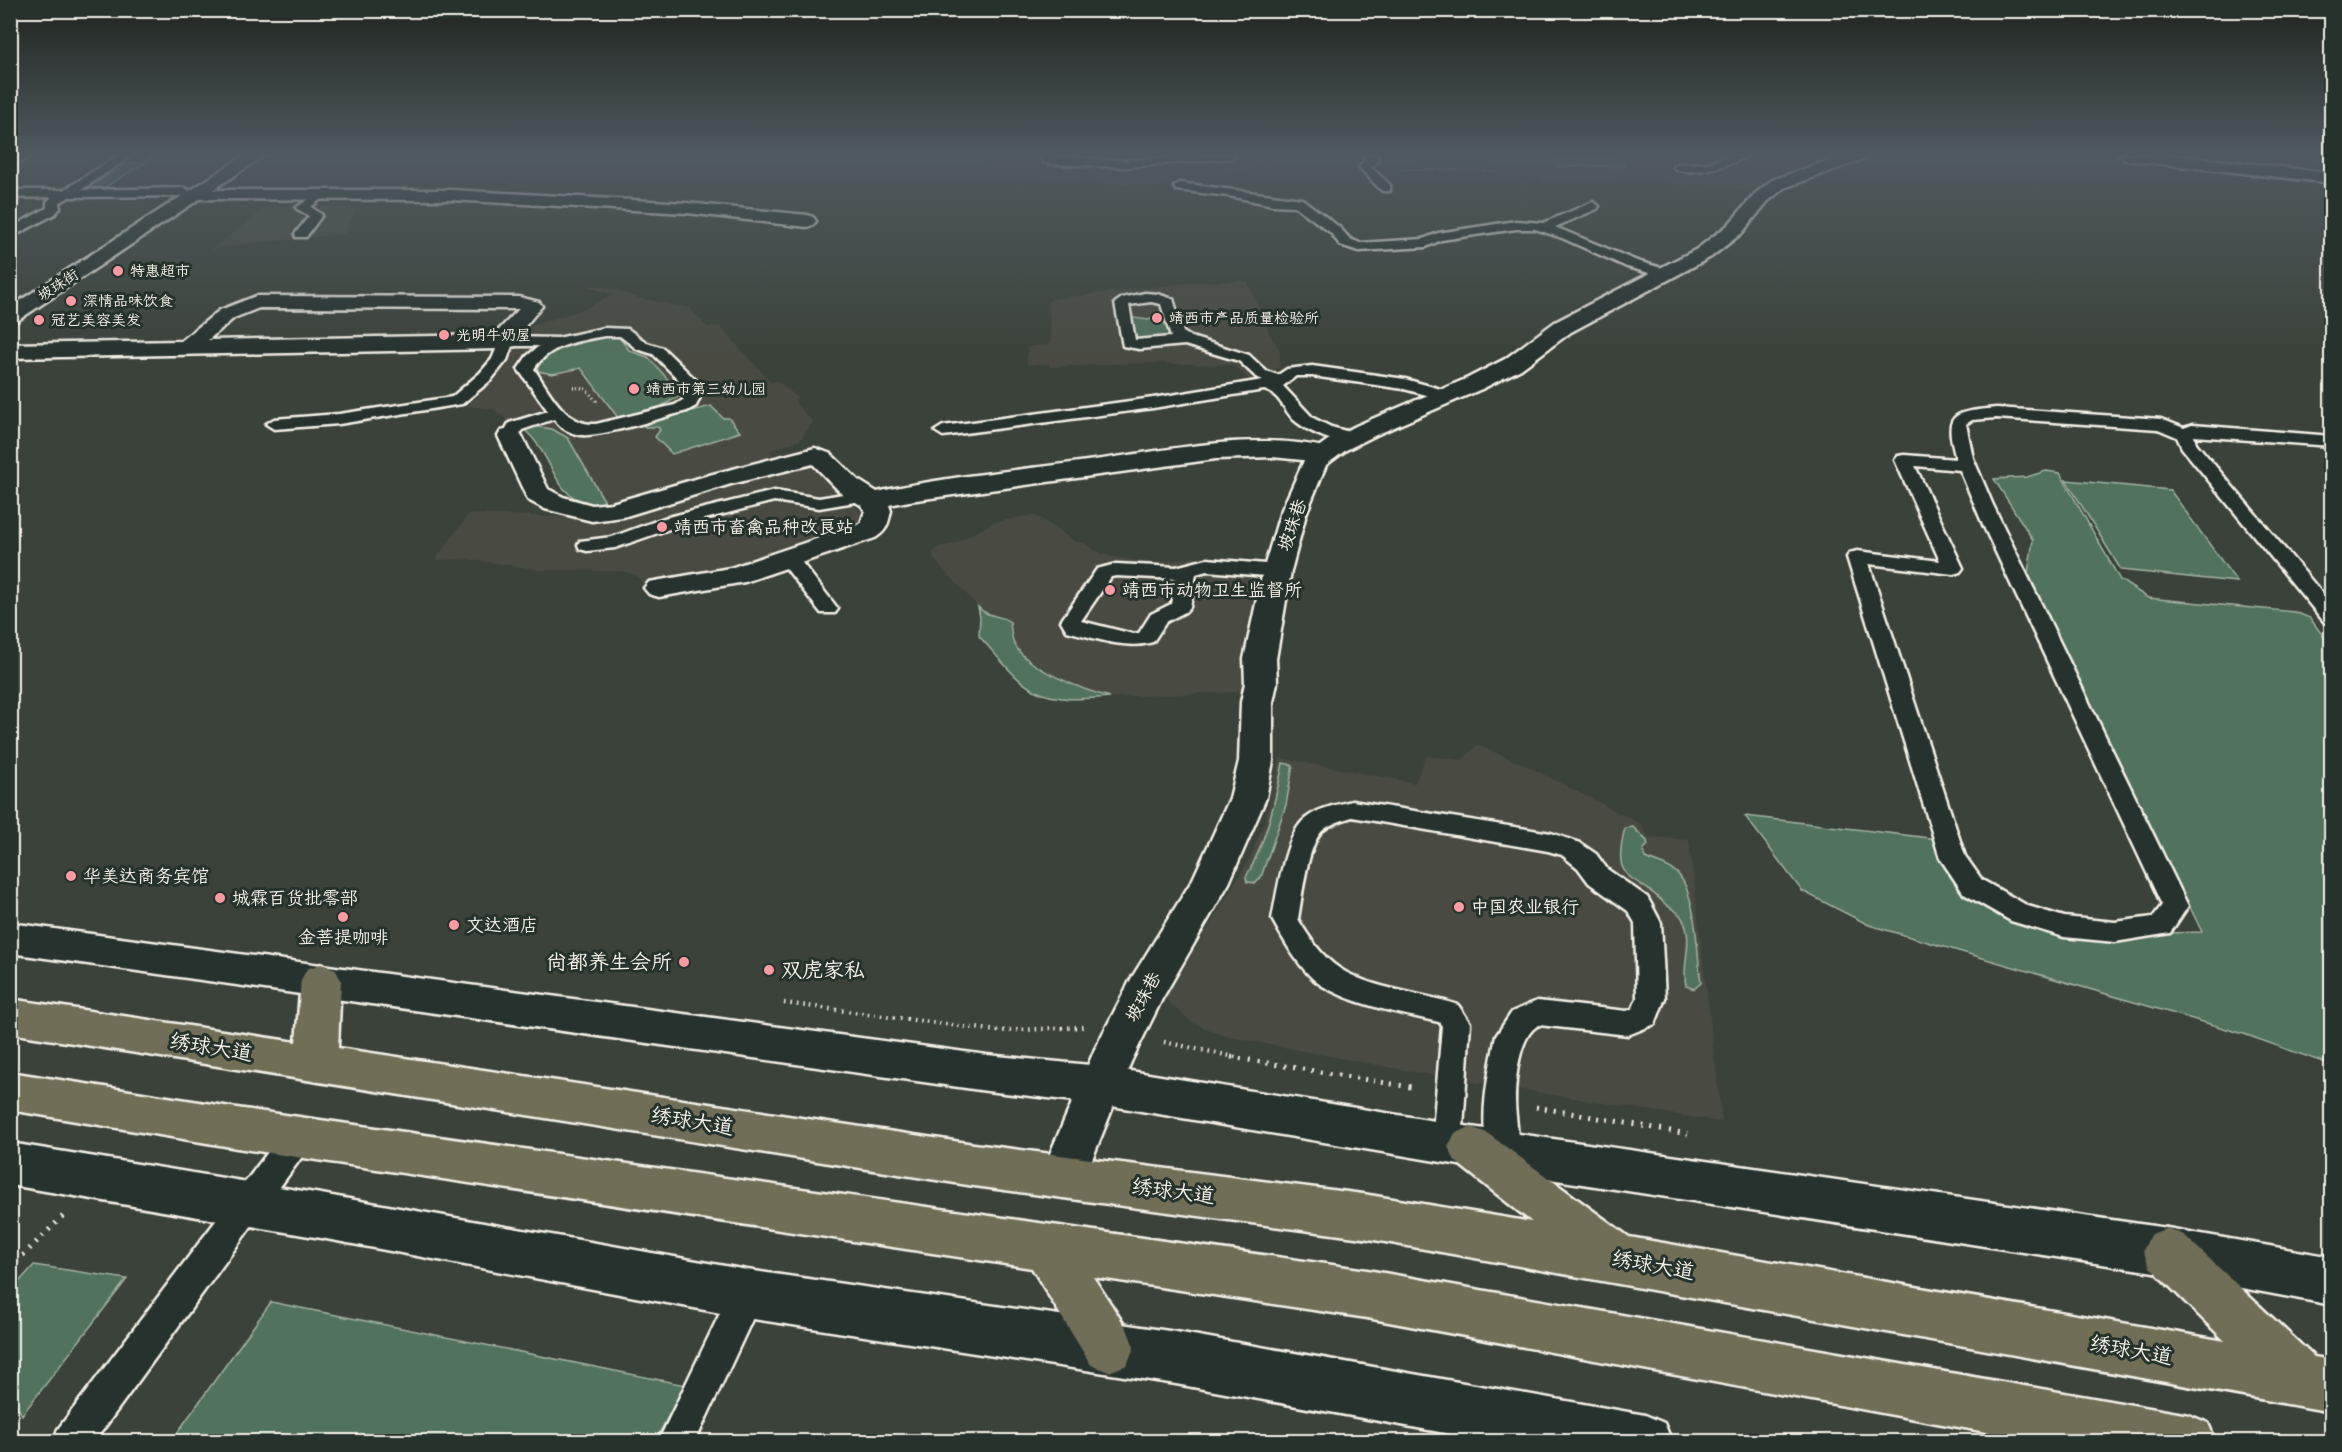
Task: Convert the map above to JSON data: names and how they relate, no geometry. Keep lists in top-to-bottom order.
{
  "streets": {
    "main road": ["绣球大道"],
    "street": ["坡珠街", "坡珠巷"]
  },
  "crossings": [
    ["坡珠巷", "绣球大道"]
  ],
  "places": [
    "特惠超市",
    "深情品味饮食",
    "靖西市产品质量检验所",
    "冠艺美容美发",
    "光明牛奶屋",
    "靖西市第三幼儿园",
    "靖西市畜禽品种改良站",
    "靖西市动物卫生监督所",
    "华美达商务宾馆",
    "城霖百货批零部",
    "中国农业银行",
    "金菩提咖啡",
    "文达酒店",
    "尚都养生会所",
    "双虎家私"
  ]
}
